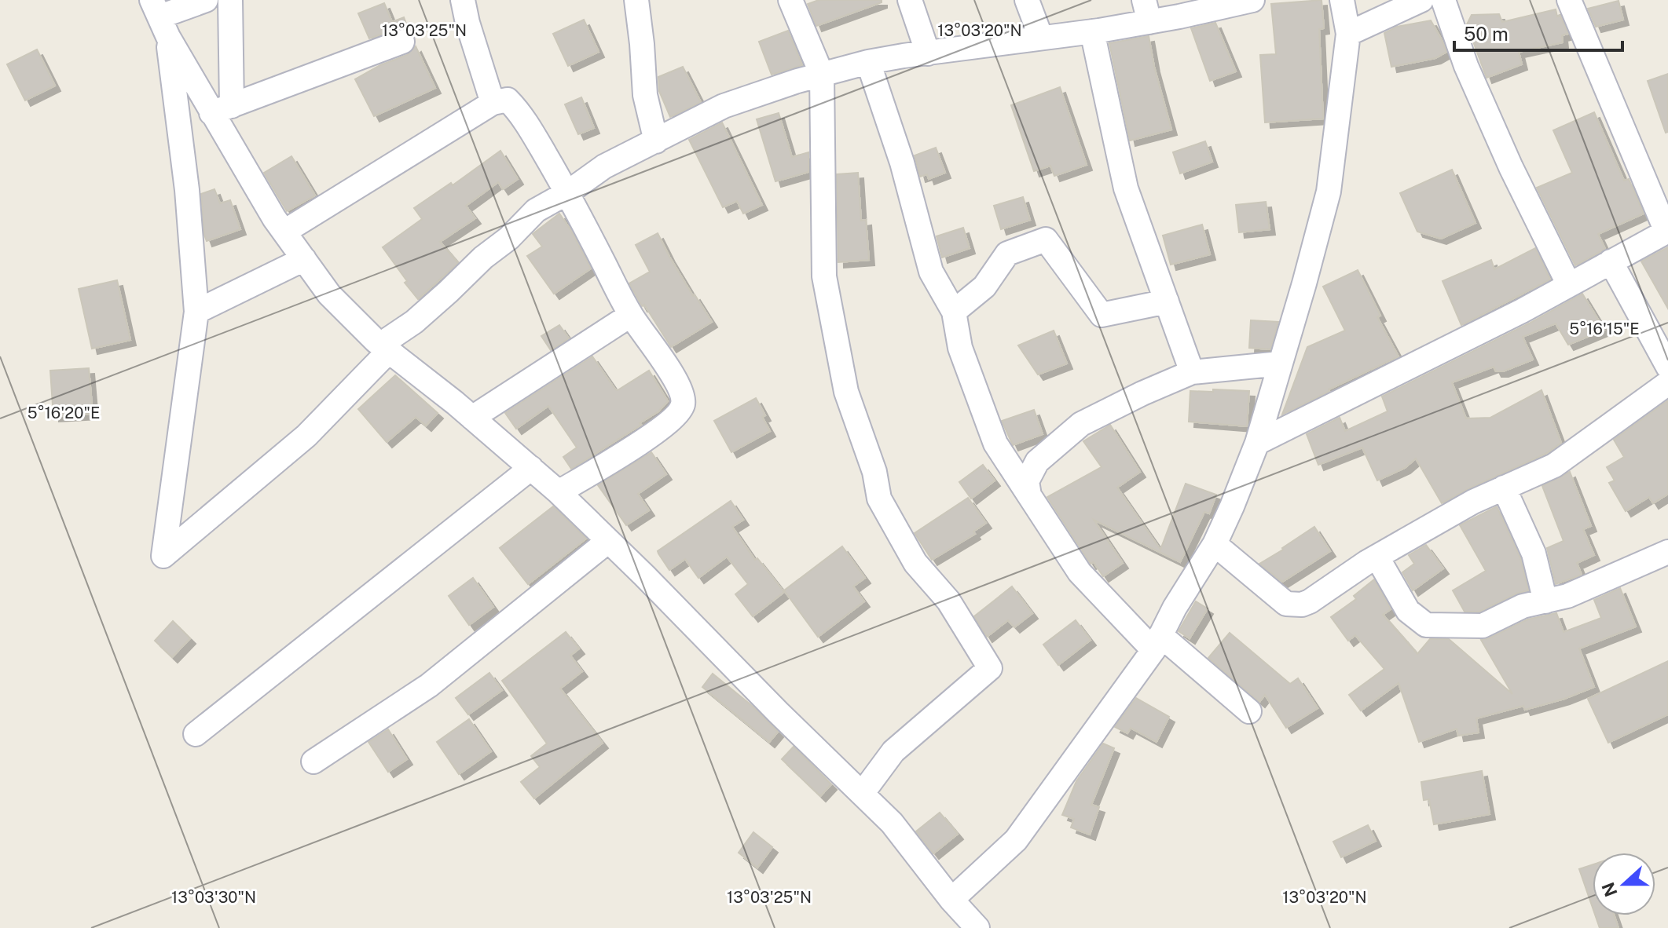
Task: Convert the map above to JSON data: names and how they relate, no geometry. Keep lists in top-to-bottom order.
{
  "scale_bar": "50 m",
  "north": "left",
  "coordinates": [
    "13°03'25\"N",
    "13°03'20\"N",
    "5°16'15\"E",
    "5°16'20\"E",
    "13°03'30\"N"
  ]
}
